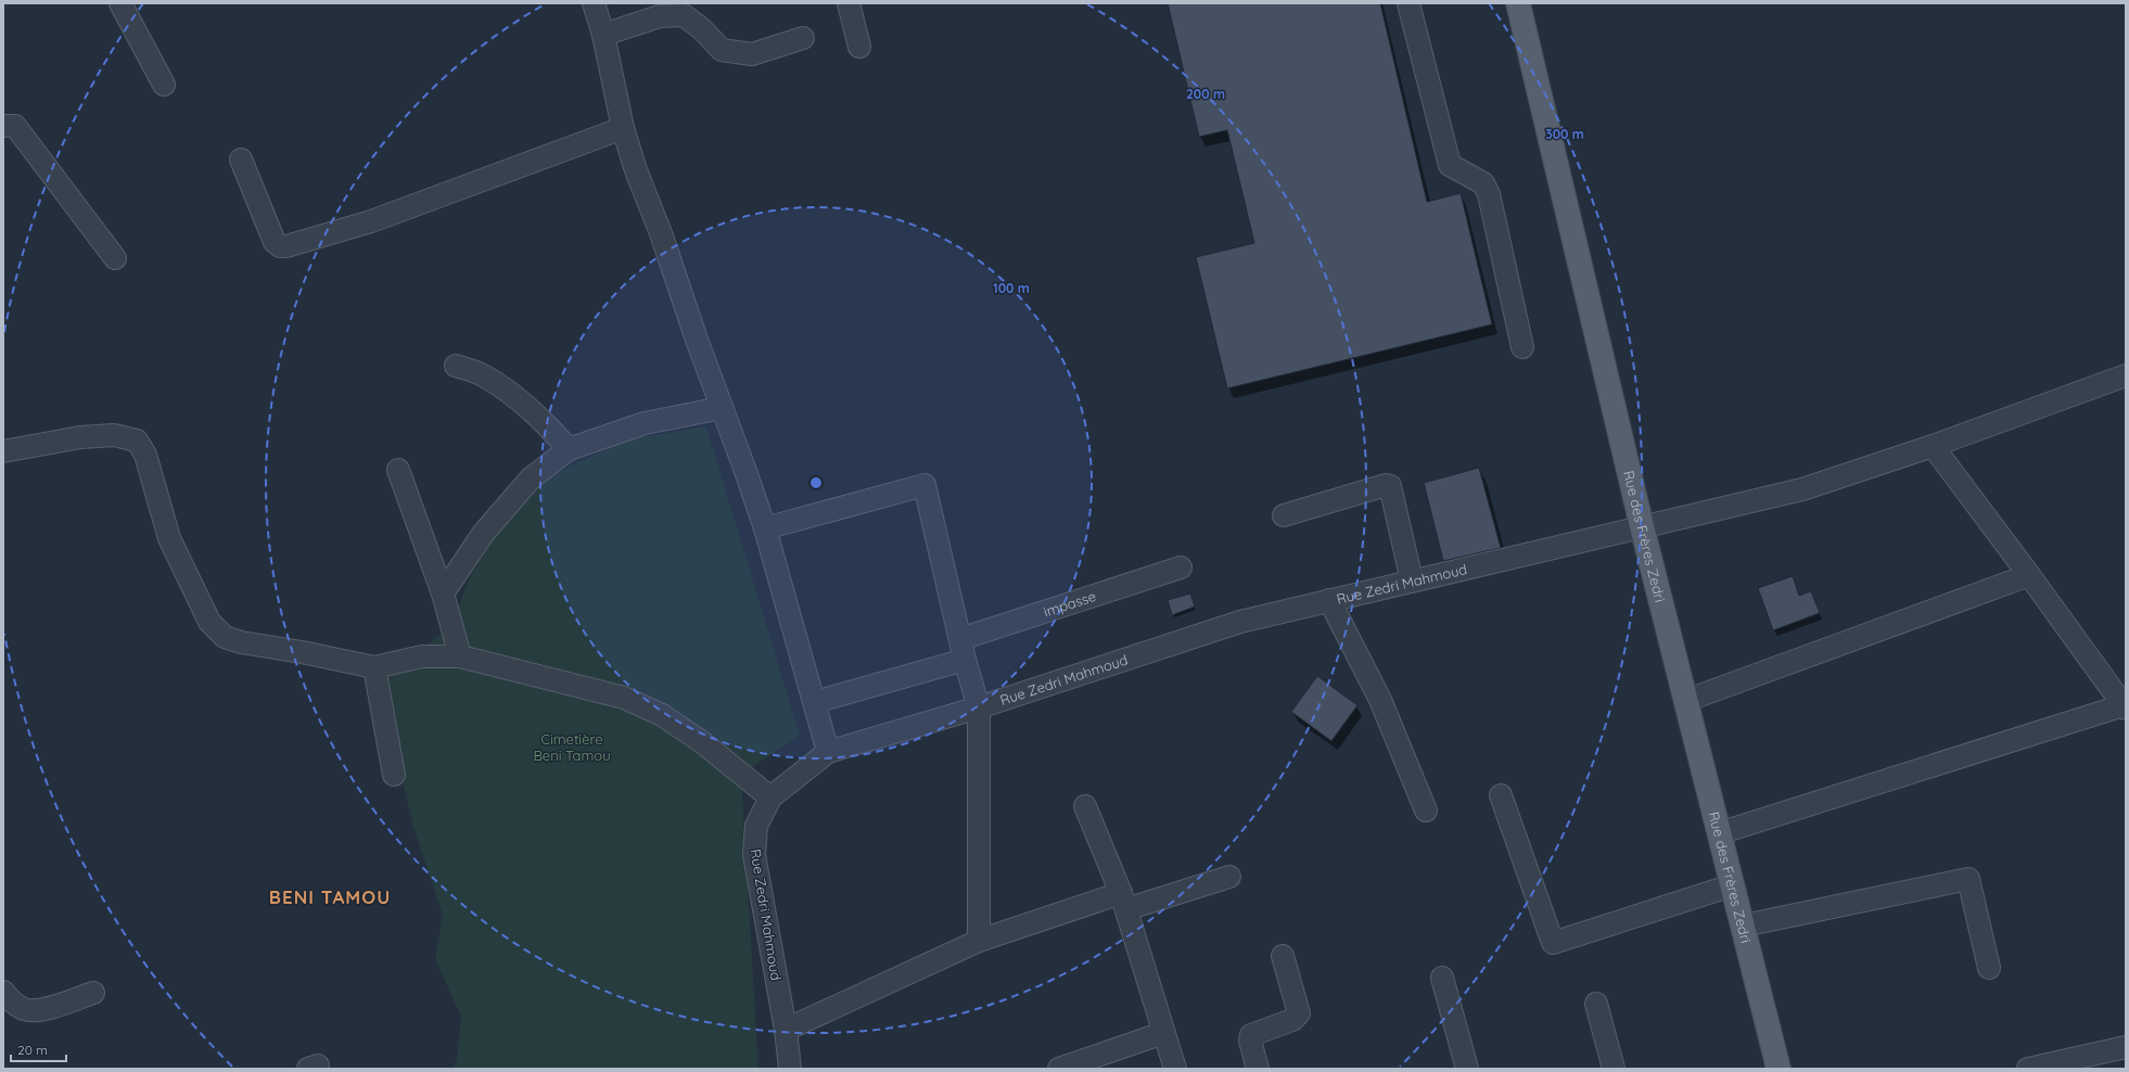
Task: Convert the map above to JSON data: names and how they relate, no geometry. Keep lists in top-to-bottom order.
{
  "streets": {
    "main road": ["Rue des Frères Zedri"],
    "street": ["Rue Zedri Mahmoud", "impasse"]
  },
  "crossings": [
    ["Rue des Frères Zedri", "Rue Zedri Mahmoud"]
  ],
  "districts": ["BENI TAMOU"],
  "parks": ["Cimetière Beni Tamou"],
  "scale_bar": "20 m",
  "rings": ["200 m", "300 m", "100 m"]
}
